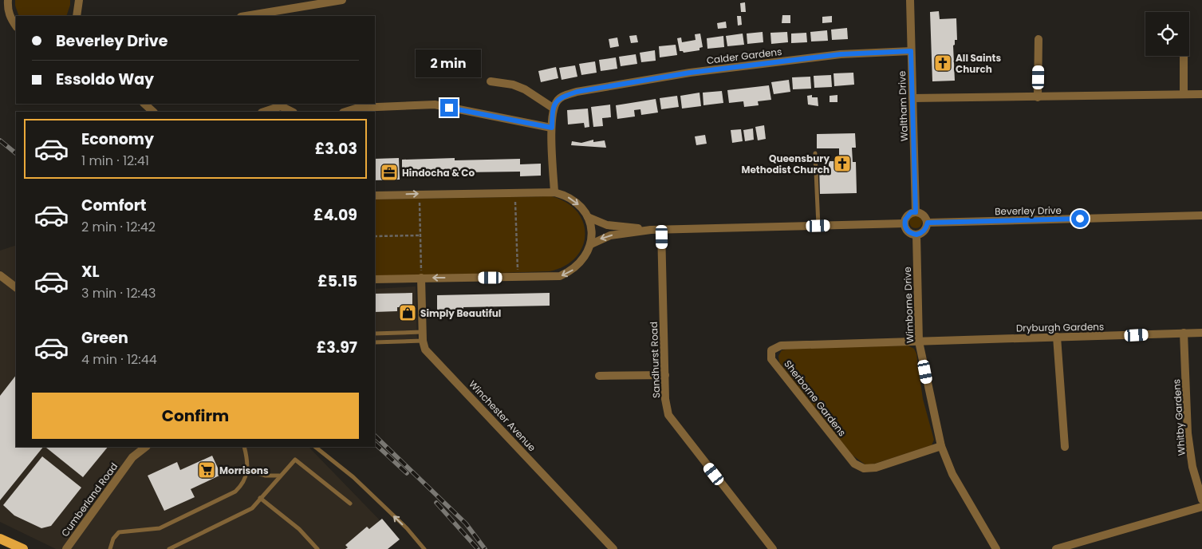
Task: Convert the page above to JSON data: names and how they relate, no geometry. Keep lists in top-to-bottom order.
{
  "streets": {
    "street": [
      "Calder Gardens",
      "Waltham Drive",
      "Beverley Drive",
      "Wimborne Drive",
      "Dryburgh Gardens",
      "Sandhurst Road",
      "Sherborne Gardens",
      "Winchester Avenue",
      "Whitby Gardens",
      "Cumberland Road"
    ]
  },
  "crossings": [
    ["Calder Gardens", "Waltham Drive"],
    ["Waltham Drive", "Beverley Drive"],
    ["Waltham Drive", "Wimborne Drive"],
    ["Beverley Drive", "Wimborne Drive"],
    ["Wimborne Drive", "Dryburgh Gardens"],
    ["Wimborne Drive", "Sherborne Gardens"],
    ["Dryburgh Gardens", "Sherborne Gardens"],
    ["Dryburgh Gardens", "Whitby Gardens"]
  ],
  "places": {
    "church": ["All Saints Church", "Queensbury Methodist Church"],
    "office": ["Hindocha & Co"],
    "shop": ["Simply Beautiful"],
    "supermarket": ["Morrisons"]
  },
  "page": {
    "banner": ["Beverley Drive", "Essoldo Way"],
    "bubble": "2 min",
    "list": [
      {
        "name": "Economy",
        "note": "1 min · 12:41",
        "value": "£3.03"
      },
      {
        "name": "Comfort",
        "note": "2 min · 12:42",
        "value": "£4.09"
      },
      {
        "name": "XL",
        "note": "3 min · 12:43",
        "value": "£5.15"
      },
      {
        "name": "Green",
        "note": "4 min · 12:44",
        "value": "£3.97"
      }
    ],
    "buttons": "Confirm"
  }
}
